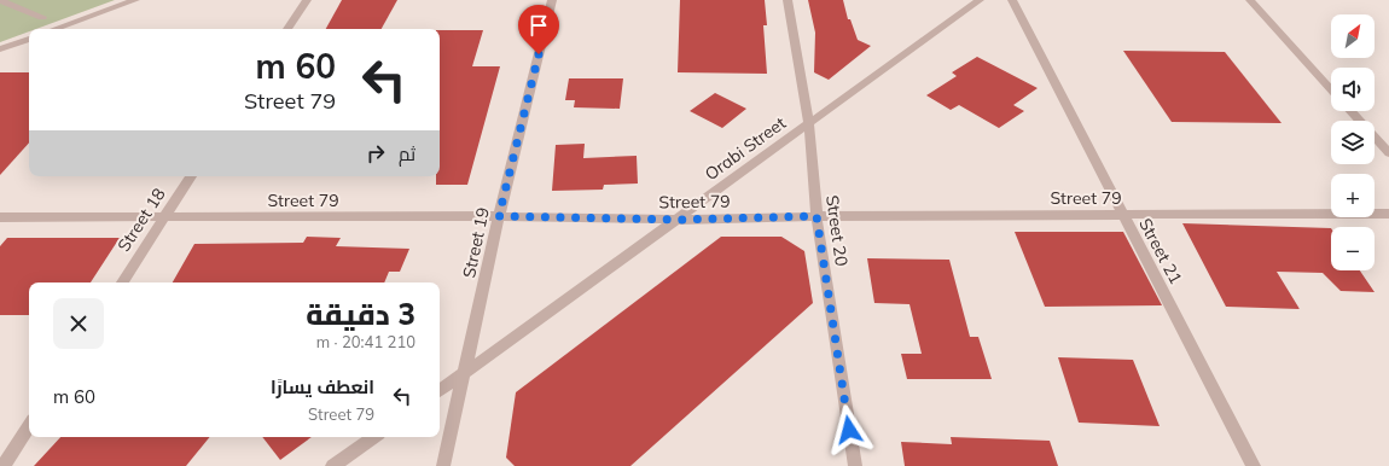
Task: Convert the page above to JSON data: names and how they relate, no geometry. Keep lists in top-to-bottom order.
{
  "streets": {
    "street": [
      "Orabi Street",
      "Street 79",
      "Street 18",
      "Street 20",
      "Street 19",
      "Street 21"
    ]
  },
  "crossings": [
    ["Orabi Street", "Street 79"],
    ["Orabi Street", "Street 20"],
    ["Orabi Street", "Street 19"],
    ["Street 79", "Street 18"],
    ["Street 79", "Street 20"],
    ["Street 79", "Street 19"],
    ["Street 79", "Street 21"]
  ],
  "north": "top right",
  "page": {
    "map_buttons": ["+", "−"],
    "turn": ["60 m", "Street 79"],
    "then": "ثم",
    "heading": ["3 دقيقة", "210 m · 20:41"],
    "list": [
      {
        "name": "انعطف يسارًا",
        "note": "Street 79",
        "value": "60 m"
      }
    ]
  }
}
